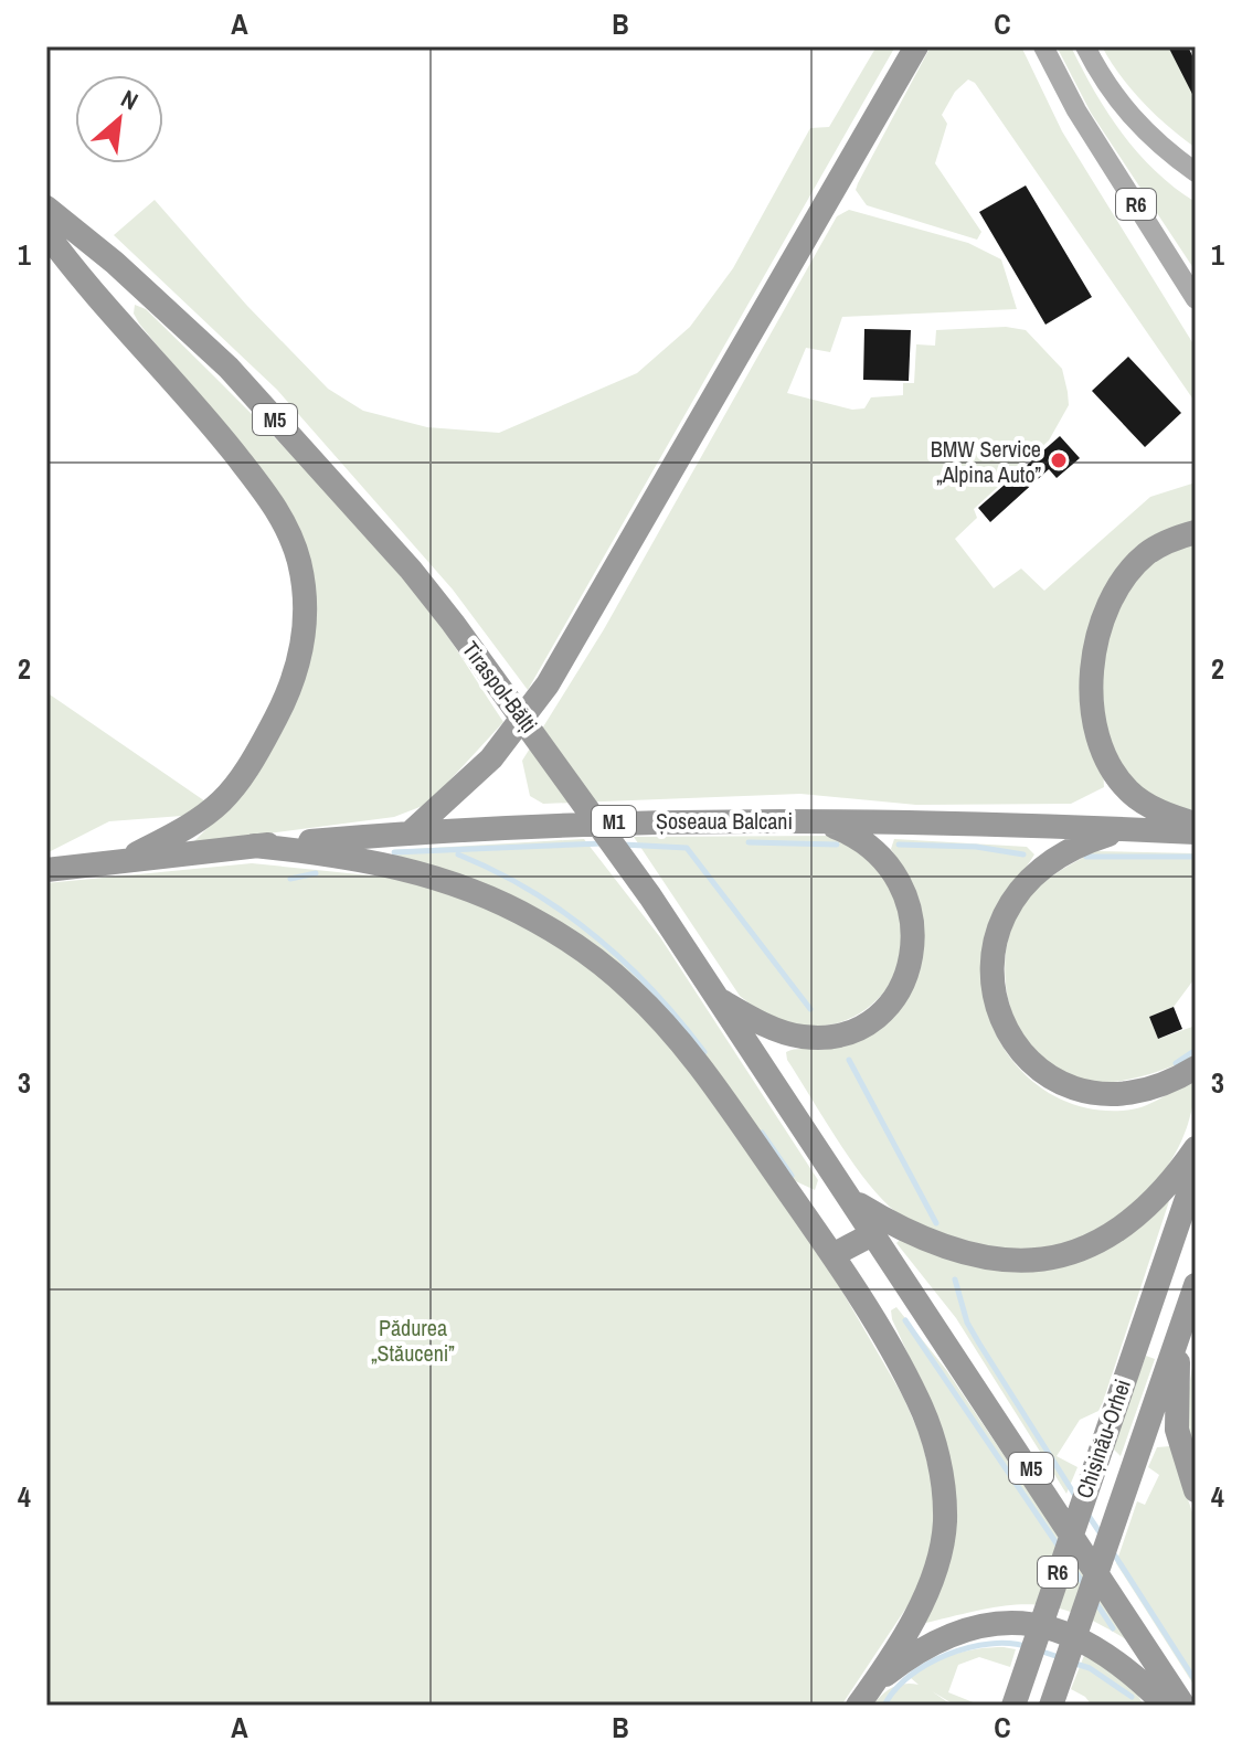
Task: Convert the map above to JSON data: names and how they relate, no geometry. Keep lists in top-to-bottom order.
{
  "streets": {
    "highway": [
      "R6",
      "M5",
      "Tiraspol-Bălți",
      "Șoseaua Balcani",
      "M1",
      "Chișinău-Orhei"
    ]
  },
  "crossings": [
    ["M5", "Tiraspol-Bălți"],
    ["Șoseaua Balcani", "M1"]
  ],
  "parks": ["Pădurea „Stăuceni”"],
  "places": ["BMW Service „Alpina Auto”"],
  "north": "top right",
  "grid": {
    "columns": ["A", "B", "C"],
    "rows": [
      "1",
      "2",
      "3",
      "4"
    ]
  }
}
